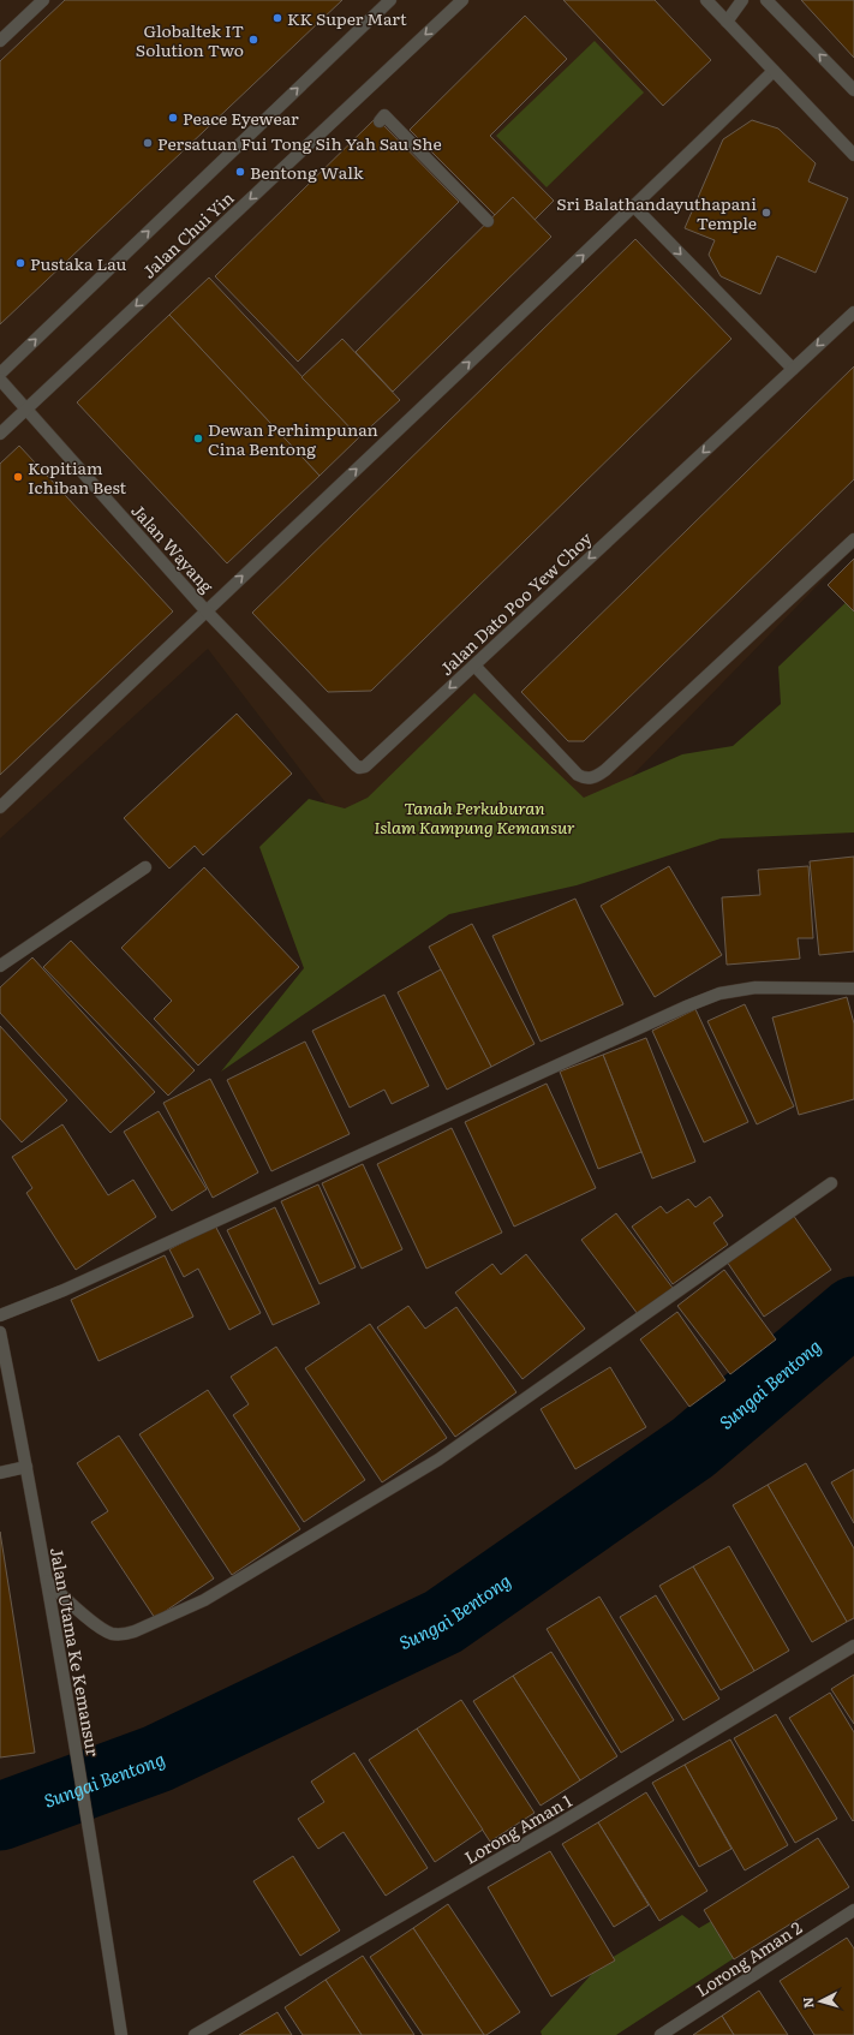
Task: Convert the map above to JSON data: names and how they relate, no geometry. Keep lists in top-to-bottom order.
{
  "streets": {
    "street": [
      "Jalan Chui Yin",
      "Jalan Wayang",
      "Jalan Dato Poo Yew Choy",
      "Jalan Utama Ke Kemansur",
      "Lorong Aman 1",
      "Lorong Aman 2"
    ]
  },
  "crossings": [
    ["Jalan Chui Yin", "Jalan Wayang"],
    ["Jalan Wayang", "Jalan Dato Poo Yew Choy"]
  ],
  "water": ["Sungai Bentong"],
  "parks": ["Tanah Perkuburan Islam Kampung Kemansur"],
  "places": [
    "KK Super Mart",
    "Globaltek IT Solution Two",
    "Peace Eyewear",
    "Persatuan Fui Tong Sih Yah Sau She",
    "Bentong Walk",
    "Sri Balathandayuthapani Temple",
    "Pustaka Lau",
    "Dewan Perhimpunan Cina Bentong",
    "Kopitiam Ichiban Best"
  ],
  "north": "left"
}
